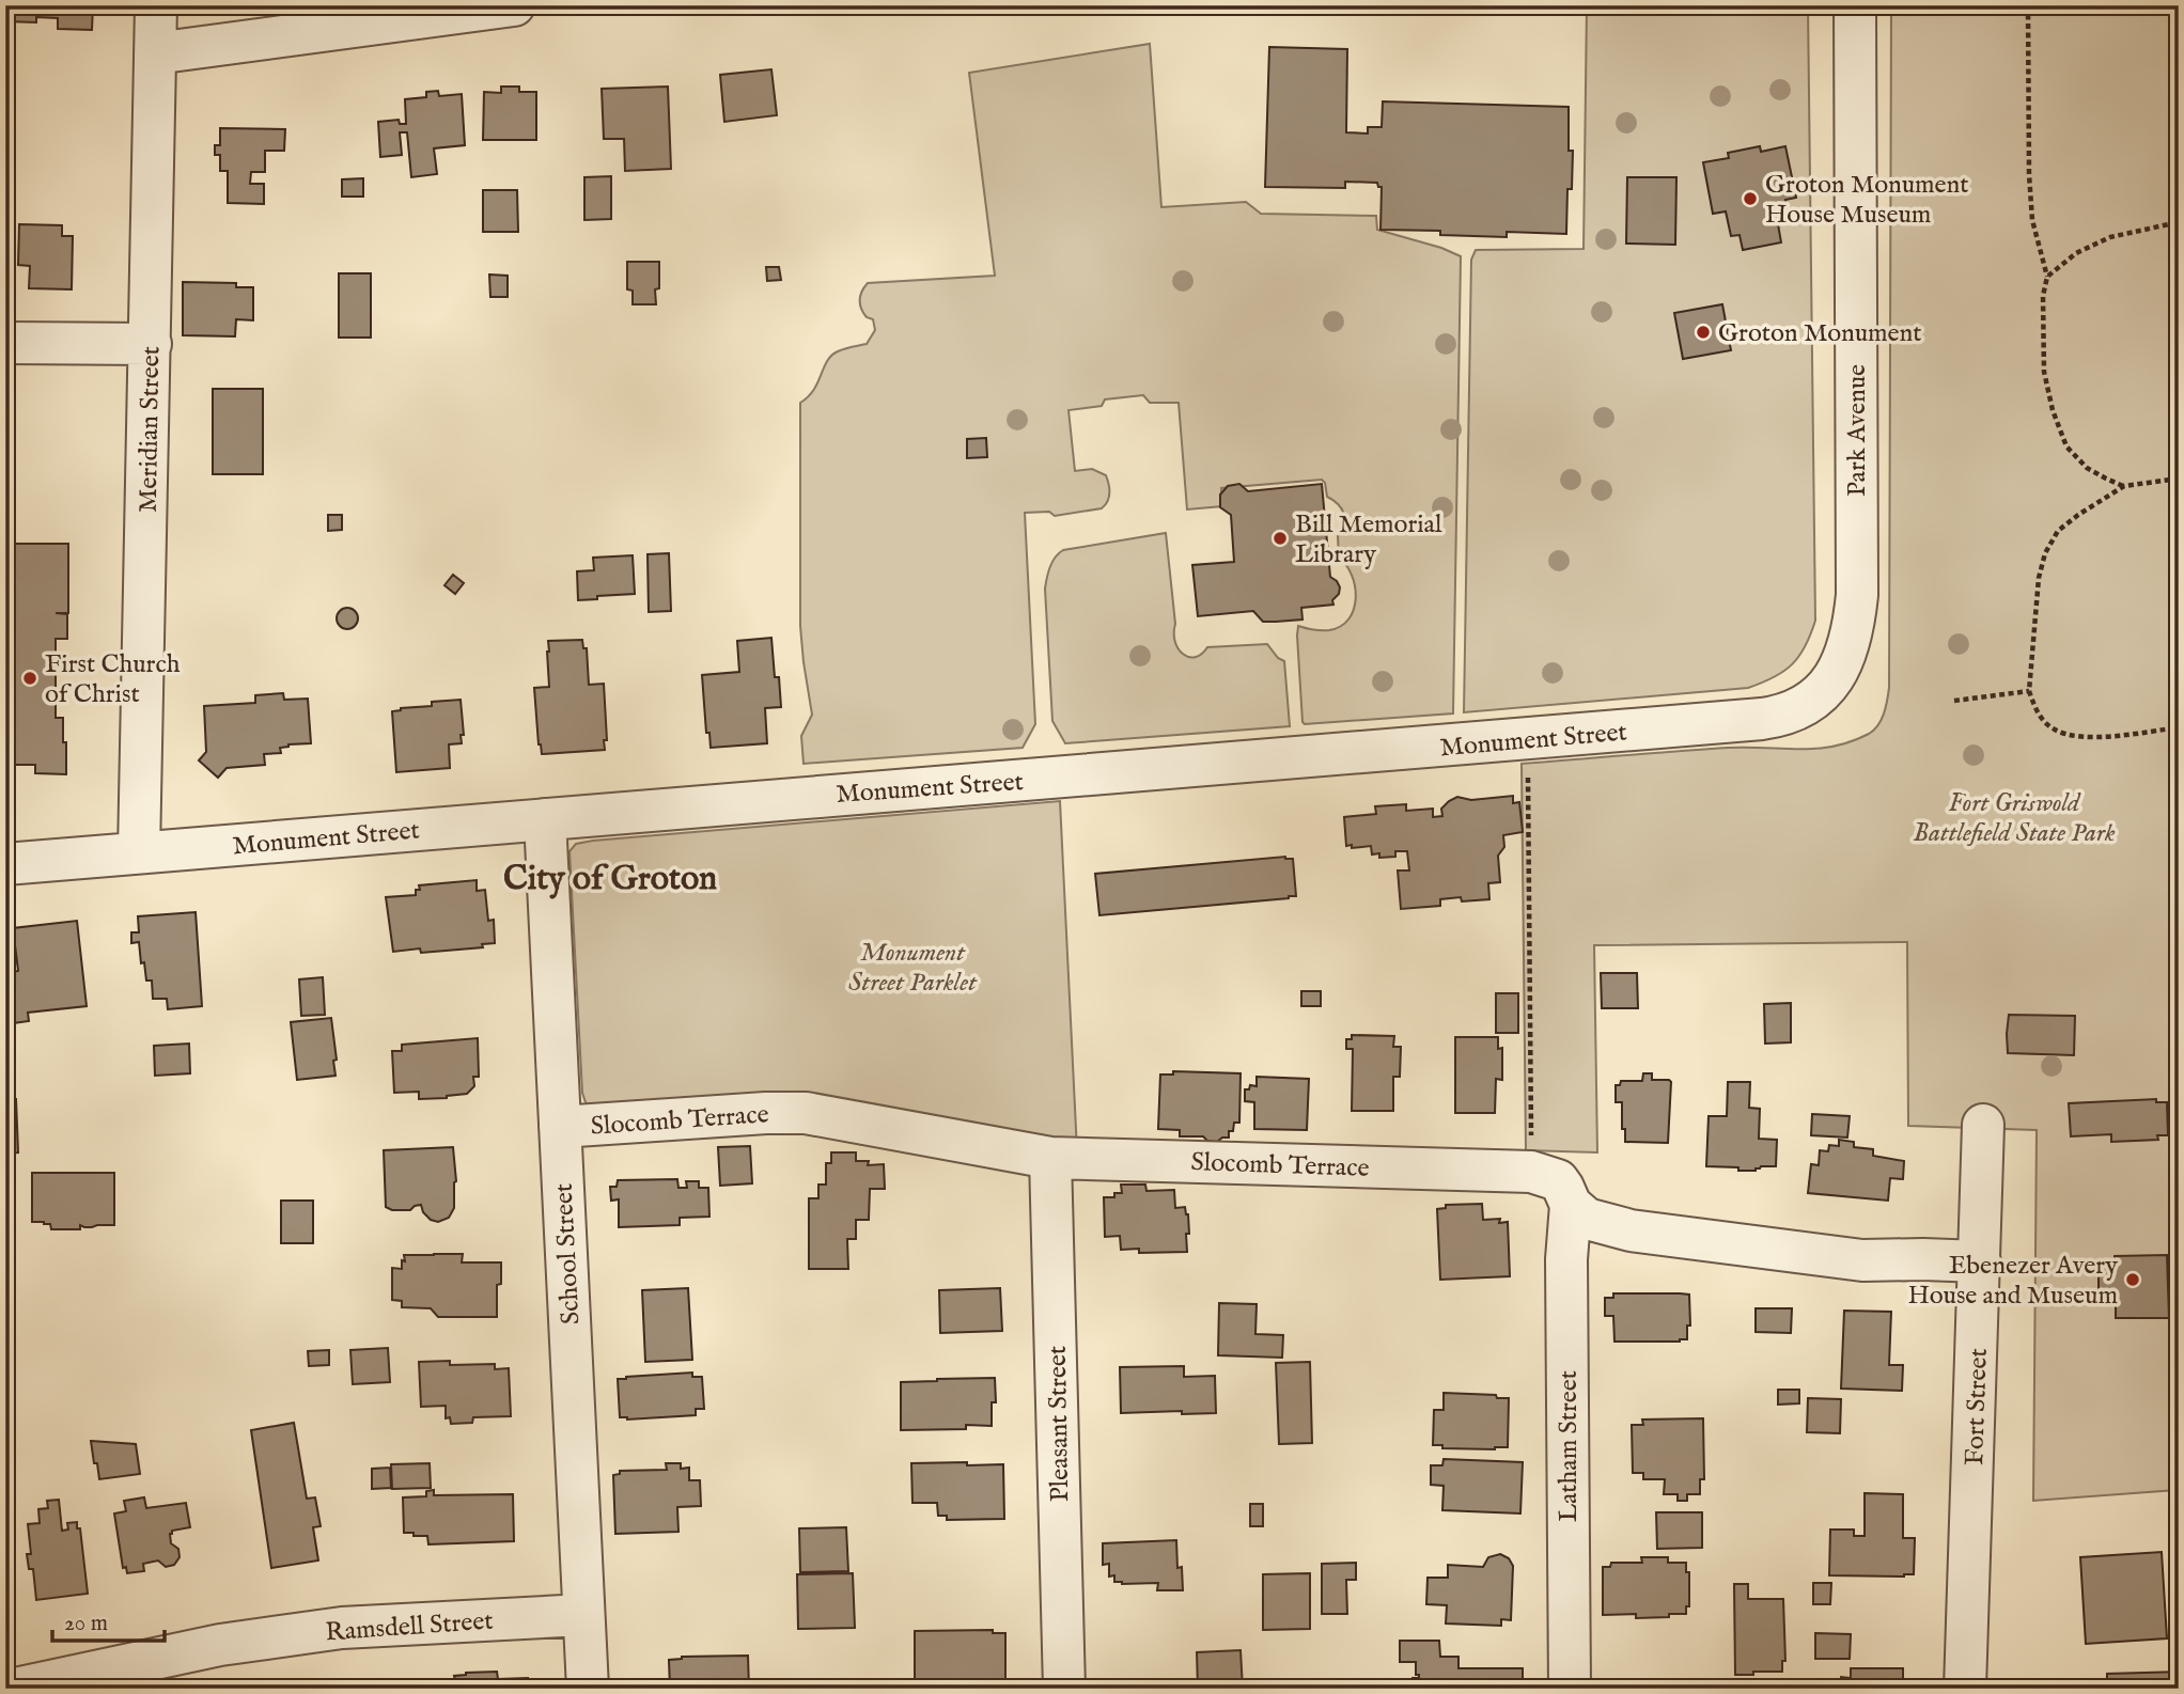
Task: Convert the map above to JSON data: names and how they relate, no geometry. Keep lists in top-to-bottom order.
{
  "streets": {
    "street": [
      "Meridian Street",
      "Park Avenue",
      "Monument Street",
      "Slocomb Terrace",
      "School Street",
      "Fort Street",
      "Pleasant Street",
      "Latham Street",
      "Ramsdell Street"
    ]
  },
  "crossings": [
    ["Meridian Street", "Monument Street"],
    ["Park Avenue", "Monument Street"],
    ["Monument Street", "School Street"],
    ["Slocomb Terrace", "School Street"],
    ["Slocomb Terrace", "Fort Street"],
    ["Slocomb Terrace", "Pleasant Street"],
    ["Slocomb Terrace", "Latham Street"],
    ["School Street", "Ramsdell Street"]
  ],
  "districts": ["City of Groton"],
  "parks": ["Fort Griswold Battlefield State Park", "Monument Street Parklet"],
  "places": [
    "Groton Monument House Museum",
    "Groton Monument",
    "Bill Memorial Library",
    "First Church of Christ",
    "Ebenezer Avery House and Museum"
  ],
  "scale_bar": "20 m"
}
